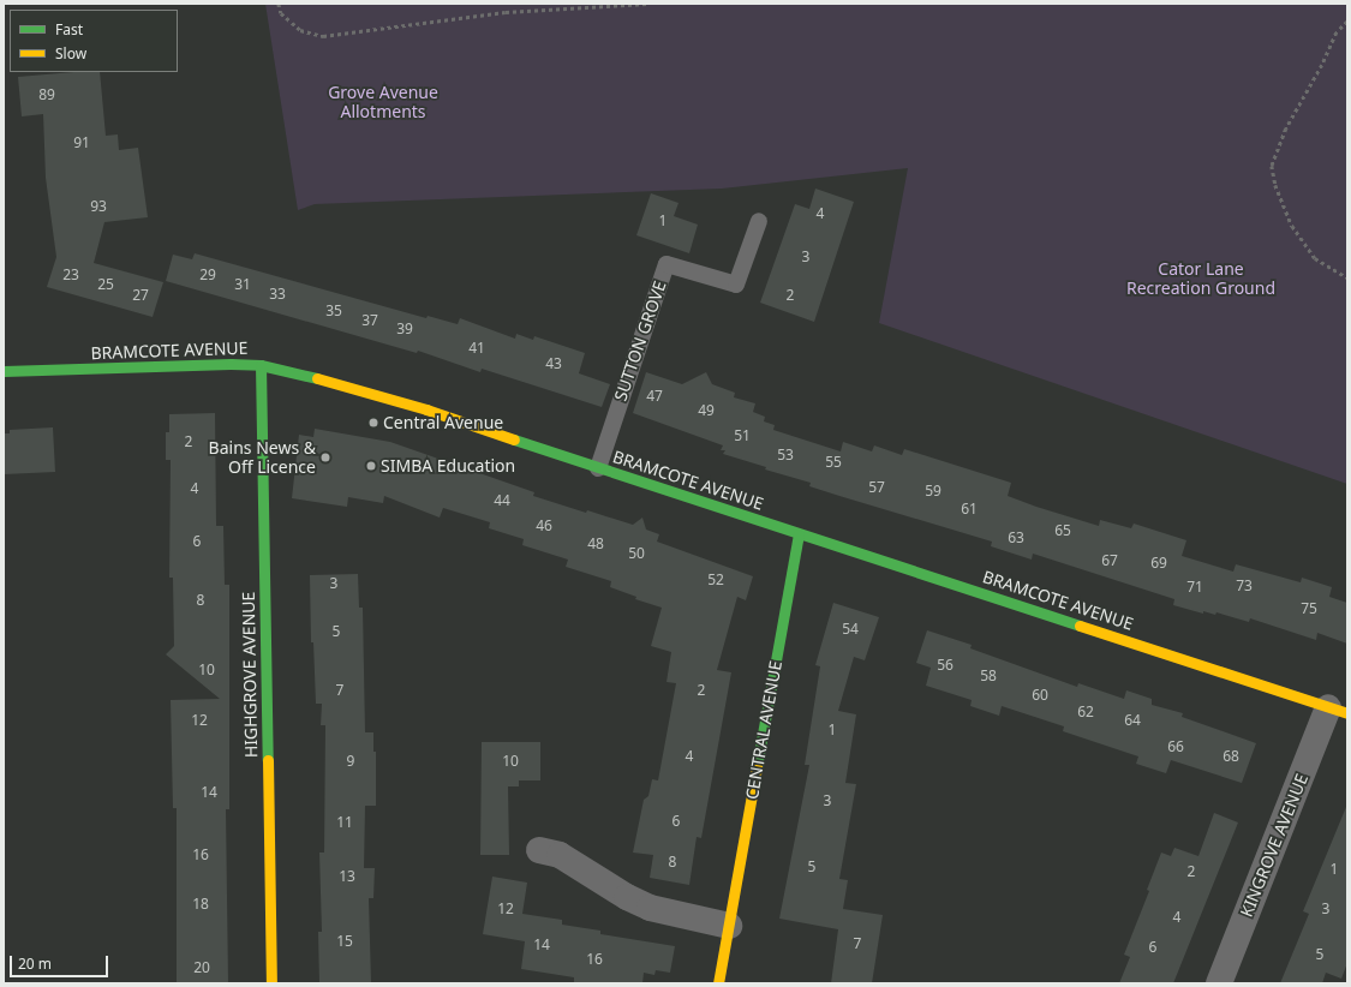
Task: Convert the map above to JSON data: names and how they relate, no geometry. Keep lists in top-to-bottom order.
{
  "streets": {
    "street": [
      "BRAMCOTE AVENUE",
      "HIGHGROVE AVENUE",
      "CENTRAL AVENUE",
      "KINGROVE AVENUE"
    ],
    "lane": ["SUTTON GROVE"]
  },
  "crossings": [
    ["SUTTON GROVE", "BRAMCOTE AVENUE"],
    ["BRAMCOTE AVENUE", "HIGHGROVE AVENUE"],
    ["BRAMCOTE AVENUE", "CENTRAL AVENUE"],
    ["BRAMCOTE AVENUE", "KINGROVE AVENUE"]
  ],
  "parks": ["Grove Avenue Allotments", "Cator Lane Recreation Ground"],
  "places": ["Central Avenue", "Bains News & Off Licence", "SIMBA Education"],
  "house_numbers": [
    "89",
    "91",
    "93",
    "4",
    "1",
    "3",
    "23",
    "29",
    "25",
    "31",
    "33",
    "27",
    "2",
    "35",
    "37",
    "39",
    "41",
    "43",
    "47",
    "49",
    "51",
    "2",
    "53",
    "55",
    "57",
    "4",
    "59",
    "44",
    "61",
    "46",
    "65",
    "63",
    "6",
    "48",
    "50",
    "67",
    "69",
    "52",
    "3",
    "73",
    "71",
    "8",
    "75",
    "54",
    "5",
    "56",
    "10",
    "58",
    "7",
    "2",
    "60",
    "62",
    "12",
    "64",
    "1",
    "66",
    "4",
    "68",
    "9",
    "10",
    "14",
    "3",
    "6",
    "11",
    "16",
    "8",
    "5",
    "1",
    "2",
    "13",
    "18",
    "12",
    "3",
    "4",
    "15",
    "7",
    "14",
    "6",
    "5",
    "16",
    "20"
  ],
  "legend": ["Fast", "Slow"],
  "scale_bar": "20 m"
}
